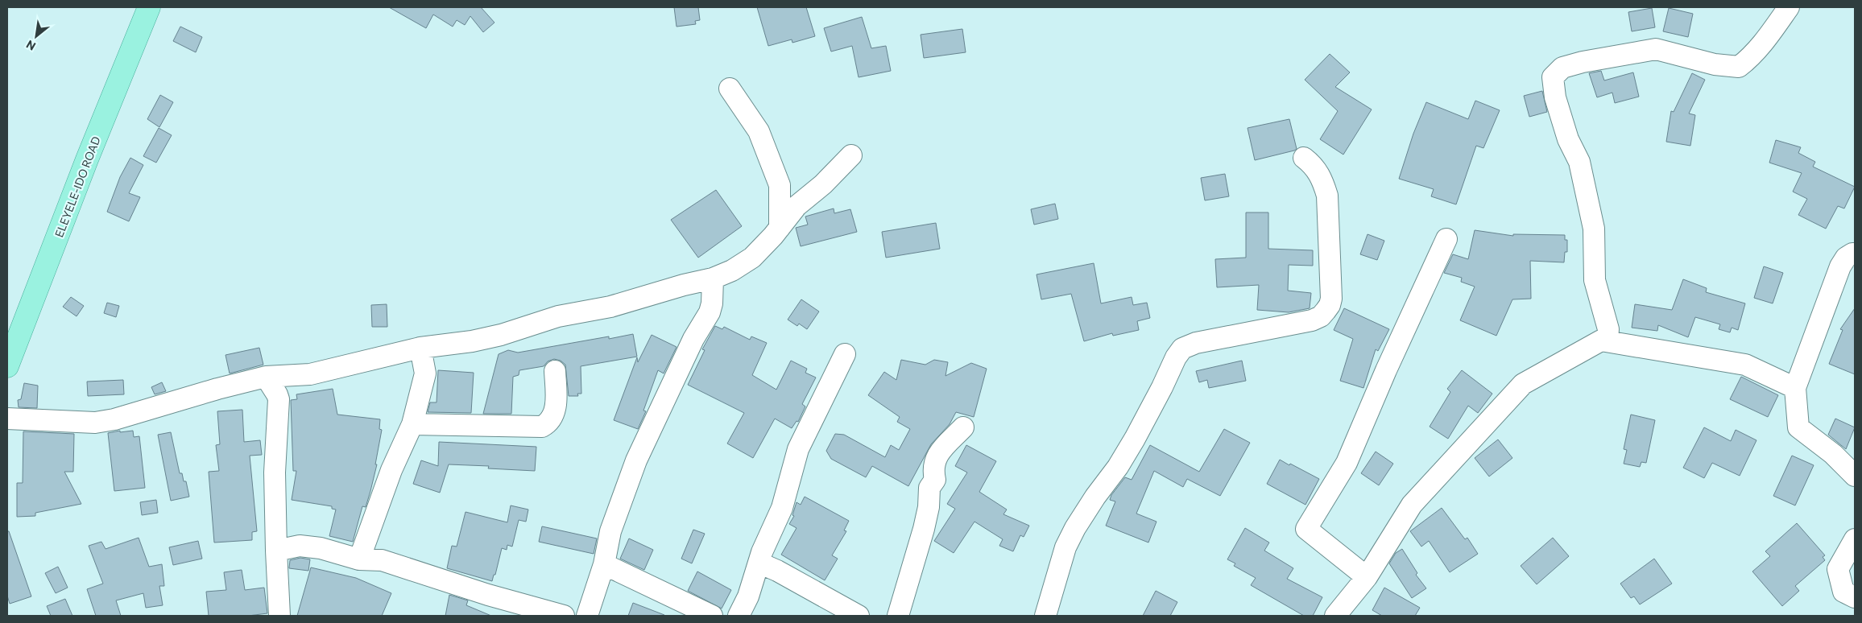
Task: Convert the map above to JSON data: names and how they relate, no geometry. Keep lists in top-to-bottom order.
{
  "streets": {
    "main road": ["ELEYELE-IDO ROAD"]
  },
  "north": "bottom left"
}
